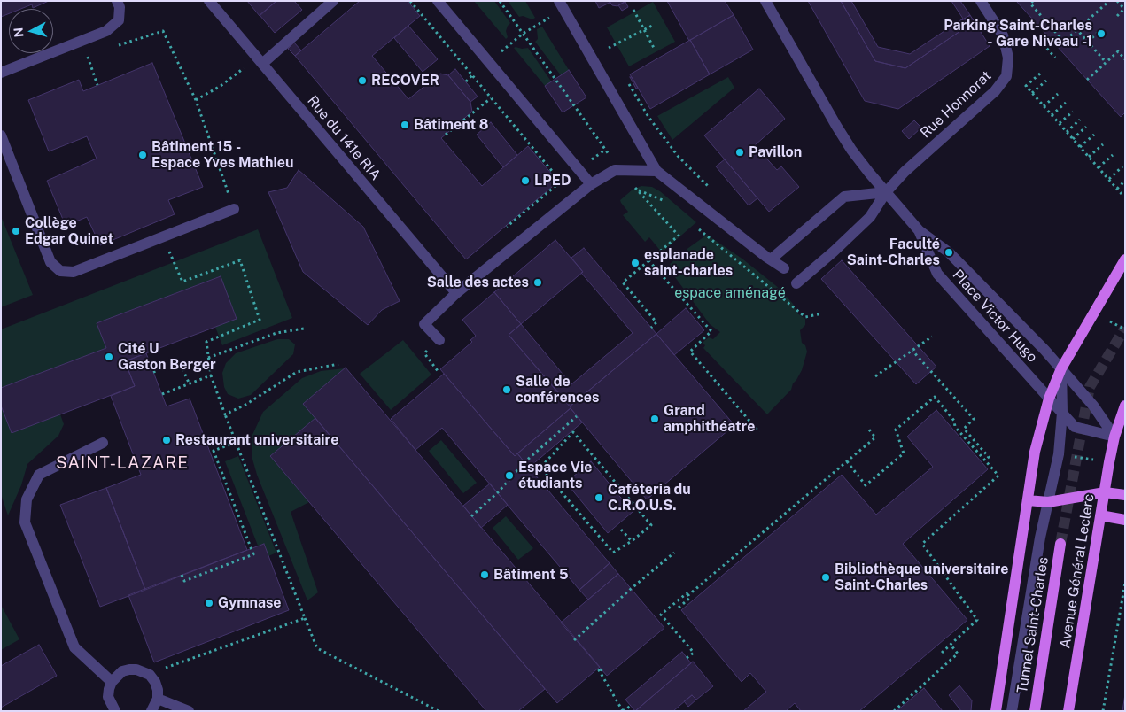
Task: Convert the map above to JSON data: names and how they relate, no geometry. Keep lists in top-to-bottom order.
{
  "streets": {
    "main road": ["Avenue Général Leclerc", "Tunnel Saint-Charles"],
    "street": ["Rue Honnorat", "Rue du 141e RIA", "Place Victor Hugo"]
  },
  "crossings": [
    ["Rue Honnorat", "Place Victor Hugo"]
  ],
  "districts": ["SAINT-LAZARE"],
  "parks": ["espace aménagé"],
  "places": [
    "Parking Saint-Charles - Gare Niveau -1",
    "RECOVER",
    "Bâtiment 8",
    "Pavillon",
    "Bâtiment 15 - Espace Yves Mathieu",
    "LPED",
    "Collège Edgar Quinet",
    "Faculté Saint-Charles",
    "esplanade saint-charles",
    "Salle des actes",
    "Cité U Gaston Berger",
    "Salle de conférences",
    "Grand amphithéatre",
    "Restaurant universitaire",
    "Espace Vie étudiants",
    "Caféteria du C.R.O.U.S.",
    "Bâtiment 5",
    "Bibliothèque universitaire Saint-Charles",
    "Gymnase"
  ],
  "north": "left"
}
